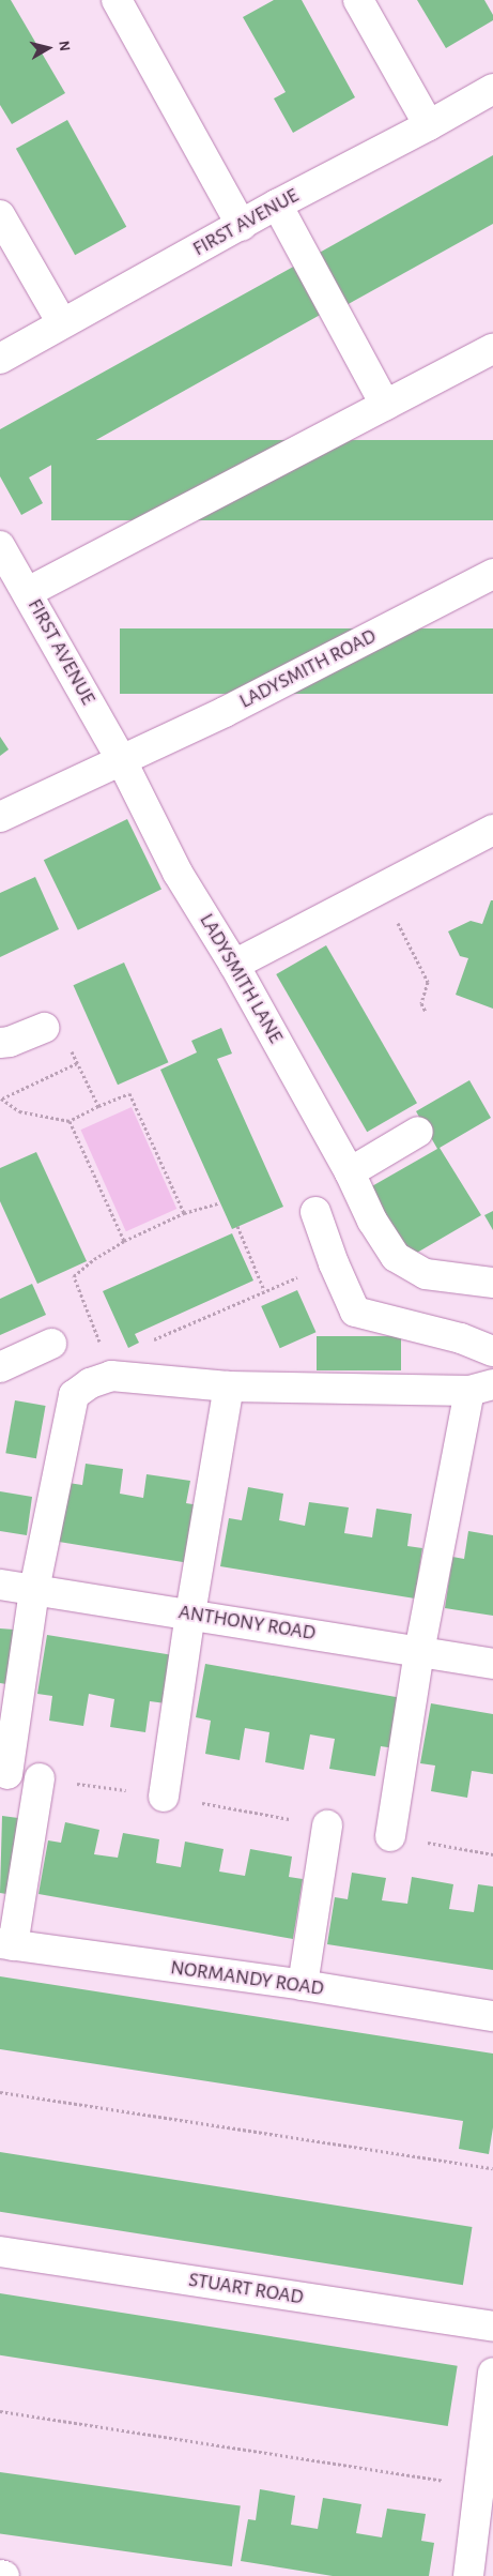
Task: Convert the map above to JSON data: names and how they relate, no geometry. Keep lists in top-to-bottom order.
{
  "streets": {
    "street": [
      "FIRST AVENUE",
      "LADYSMITH ROAD",
      "LADYSMITH LANE",
      "ANTHONY ROAD",
      "NORMANDY ROAD",
      "STUART ROAD"
    ]
  },
  "crossings": [
    ["FIRST AVENUE", "LADYSMITH ROAD"],
    ["FIRST AVENUE", "LADYSMITH LANE"],
    ["LADYSMITH ROAD", "LADYSMITH LANE"]
  ],
  "north": "right"
}
